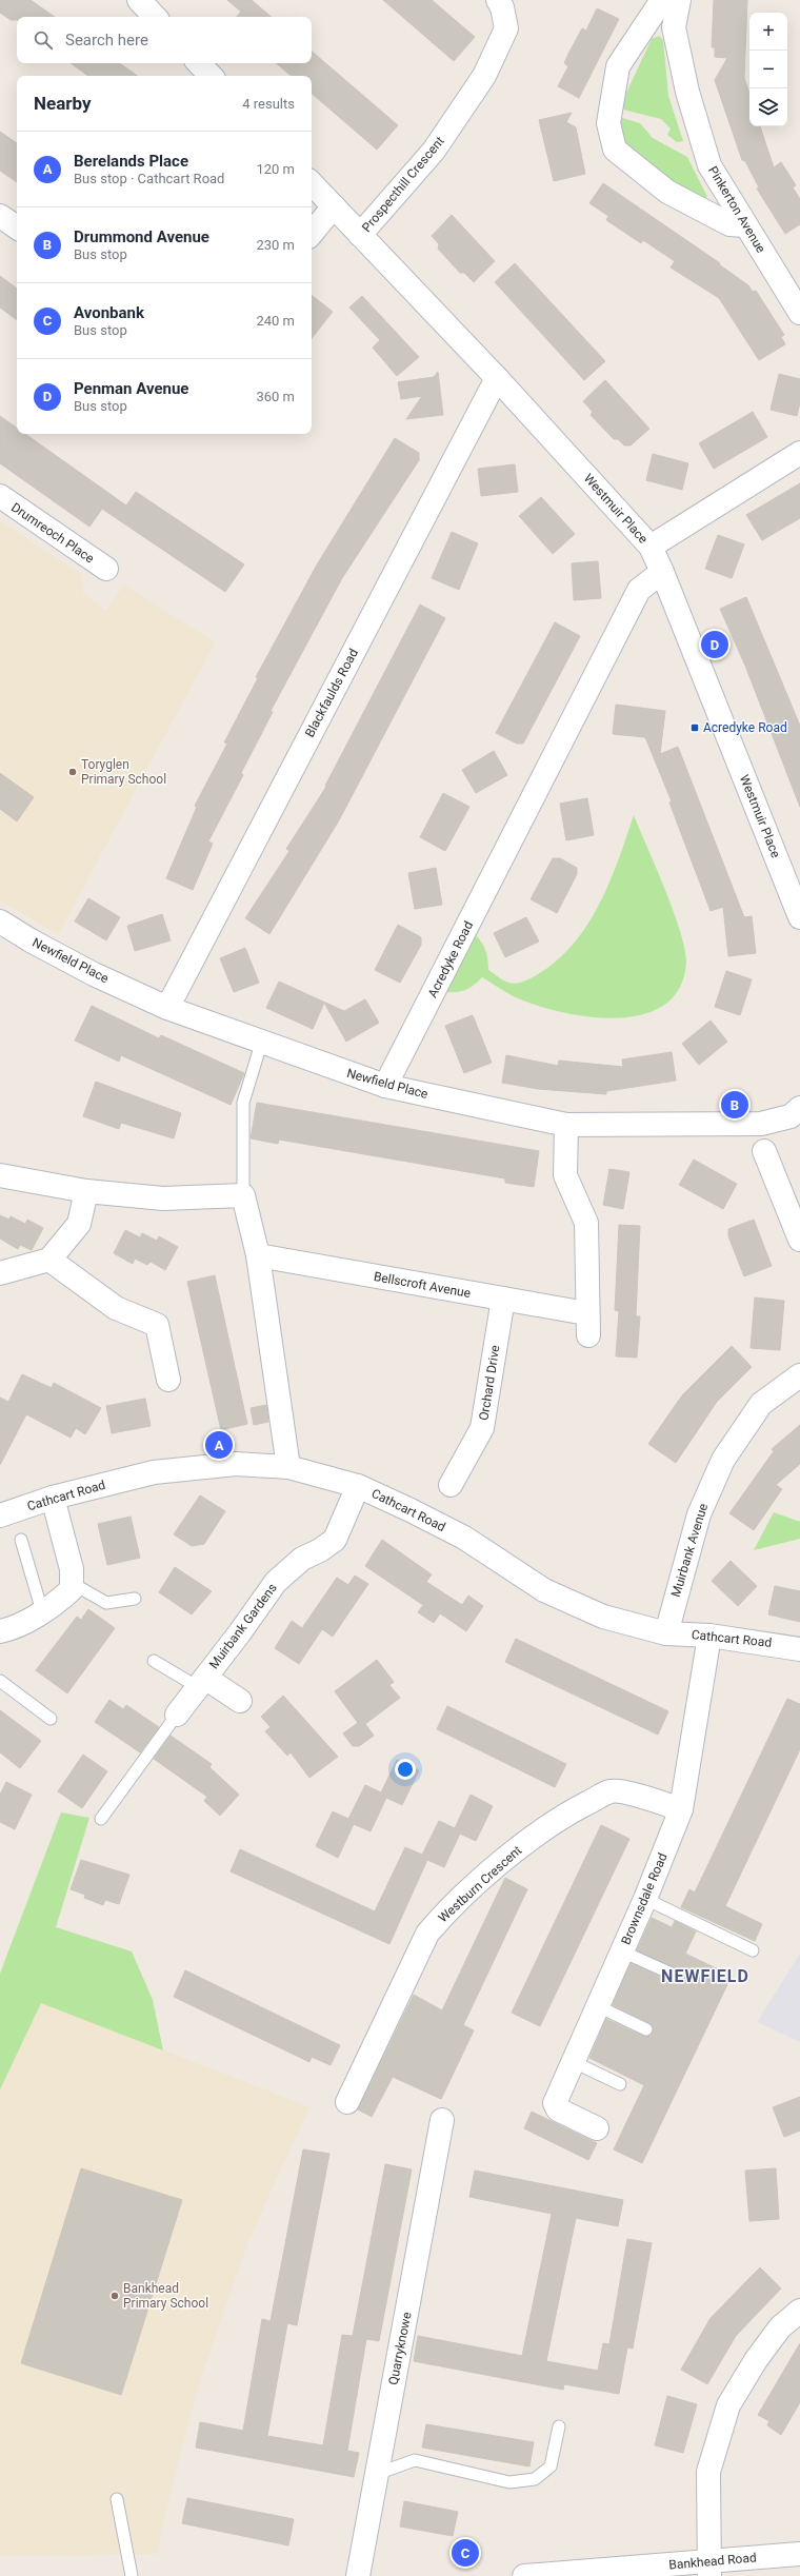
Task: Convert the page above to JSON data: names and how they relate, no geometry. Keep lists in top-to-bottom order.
{
  "streets": {
    "street": [
      "Prospecthill Crescent",
      "Pinkerton Avenue",
      "Westmuir Place",
      "Drumreoch Place",
      "Blackfaulds Road",
      "Acredyke Road",
      "Newfield Place",
      "Bellscroft Avenue",
      "Orchard Drive",
      "Cathcart Road",
      "Muirbank Avenue",
      "Muirbank Gardens",
      "Westburn Crescent",
      "Brownsdale Road",
      "Quarryknowe",
      "Bankhead Road"
    ]
  },
  "crossings": [
    ["Prospecthill Crescent", "Westmuir Place"],
    ["Westmuir Place", "Blackfaulds Road"],
    ["Westmuir Place", "Acredyke Road"],
    ["Blackfaulds Road", "Newfield Place"],
    ["Acredyke Road", "Newfield Place"],
    ["Bellscroft Avenue", "Orchard Drive"],
    ["Cathcart Road", "Muirbank Avenue"],
    ["Cathcart Road", "Muirbank Gardens"],
    ["Cathcart Road", "Brownsdale Road"],
    ["Westburn Crescent", "Brownsdale Road"]
  ],
  "districts": ["NEWFIELD"],
  "places": {
    "transit": ["Acredyke Road"],
    "other": ["Toryglen Primary School", "Bankhead Primary School"]
  },
  "page": {
    "map_buttons": ["+", "−"],
    "search": "Search here",
    "heading": ["Nearby", "4 results"],
    "list": [
      {
        "mark": "A",
        "name": "Berelands Place",
        "note": "Bus stop · Cathcart Road",
        "value": "120 m"
      },
      {
        "mark": "B",
        "name": "Drummond Avenue",
        "note": "Bus stop",
        "value": "230 m"
      },
      {
        "mark": "C",
        "name": "Avonbank",
        "note": "Bus stop",
        "value": "240 m"
      },
      {
        "mark": "D",
        "name": "Penman Avenue",
        "note": "Bus stop",
        "value": "360 m"
      }
    ],
    "pins": [
      "D",
      "B",
      "A",
      "C"
    ]
  }
}
